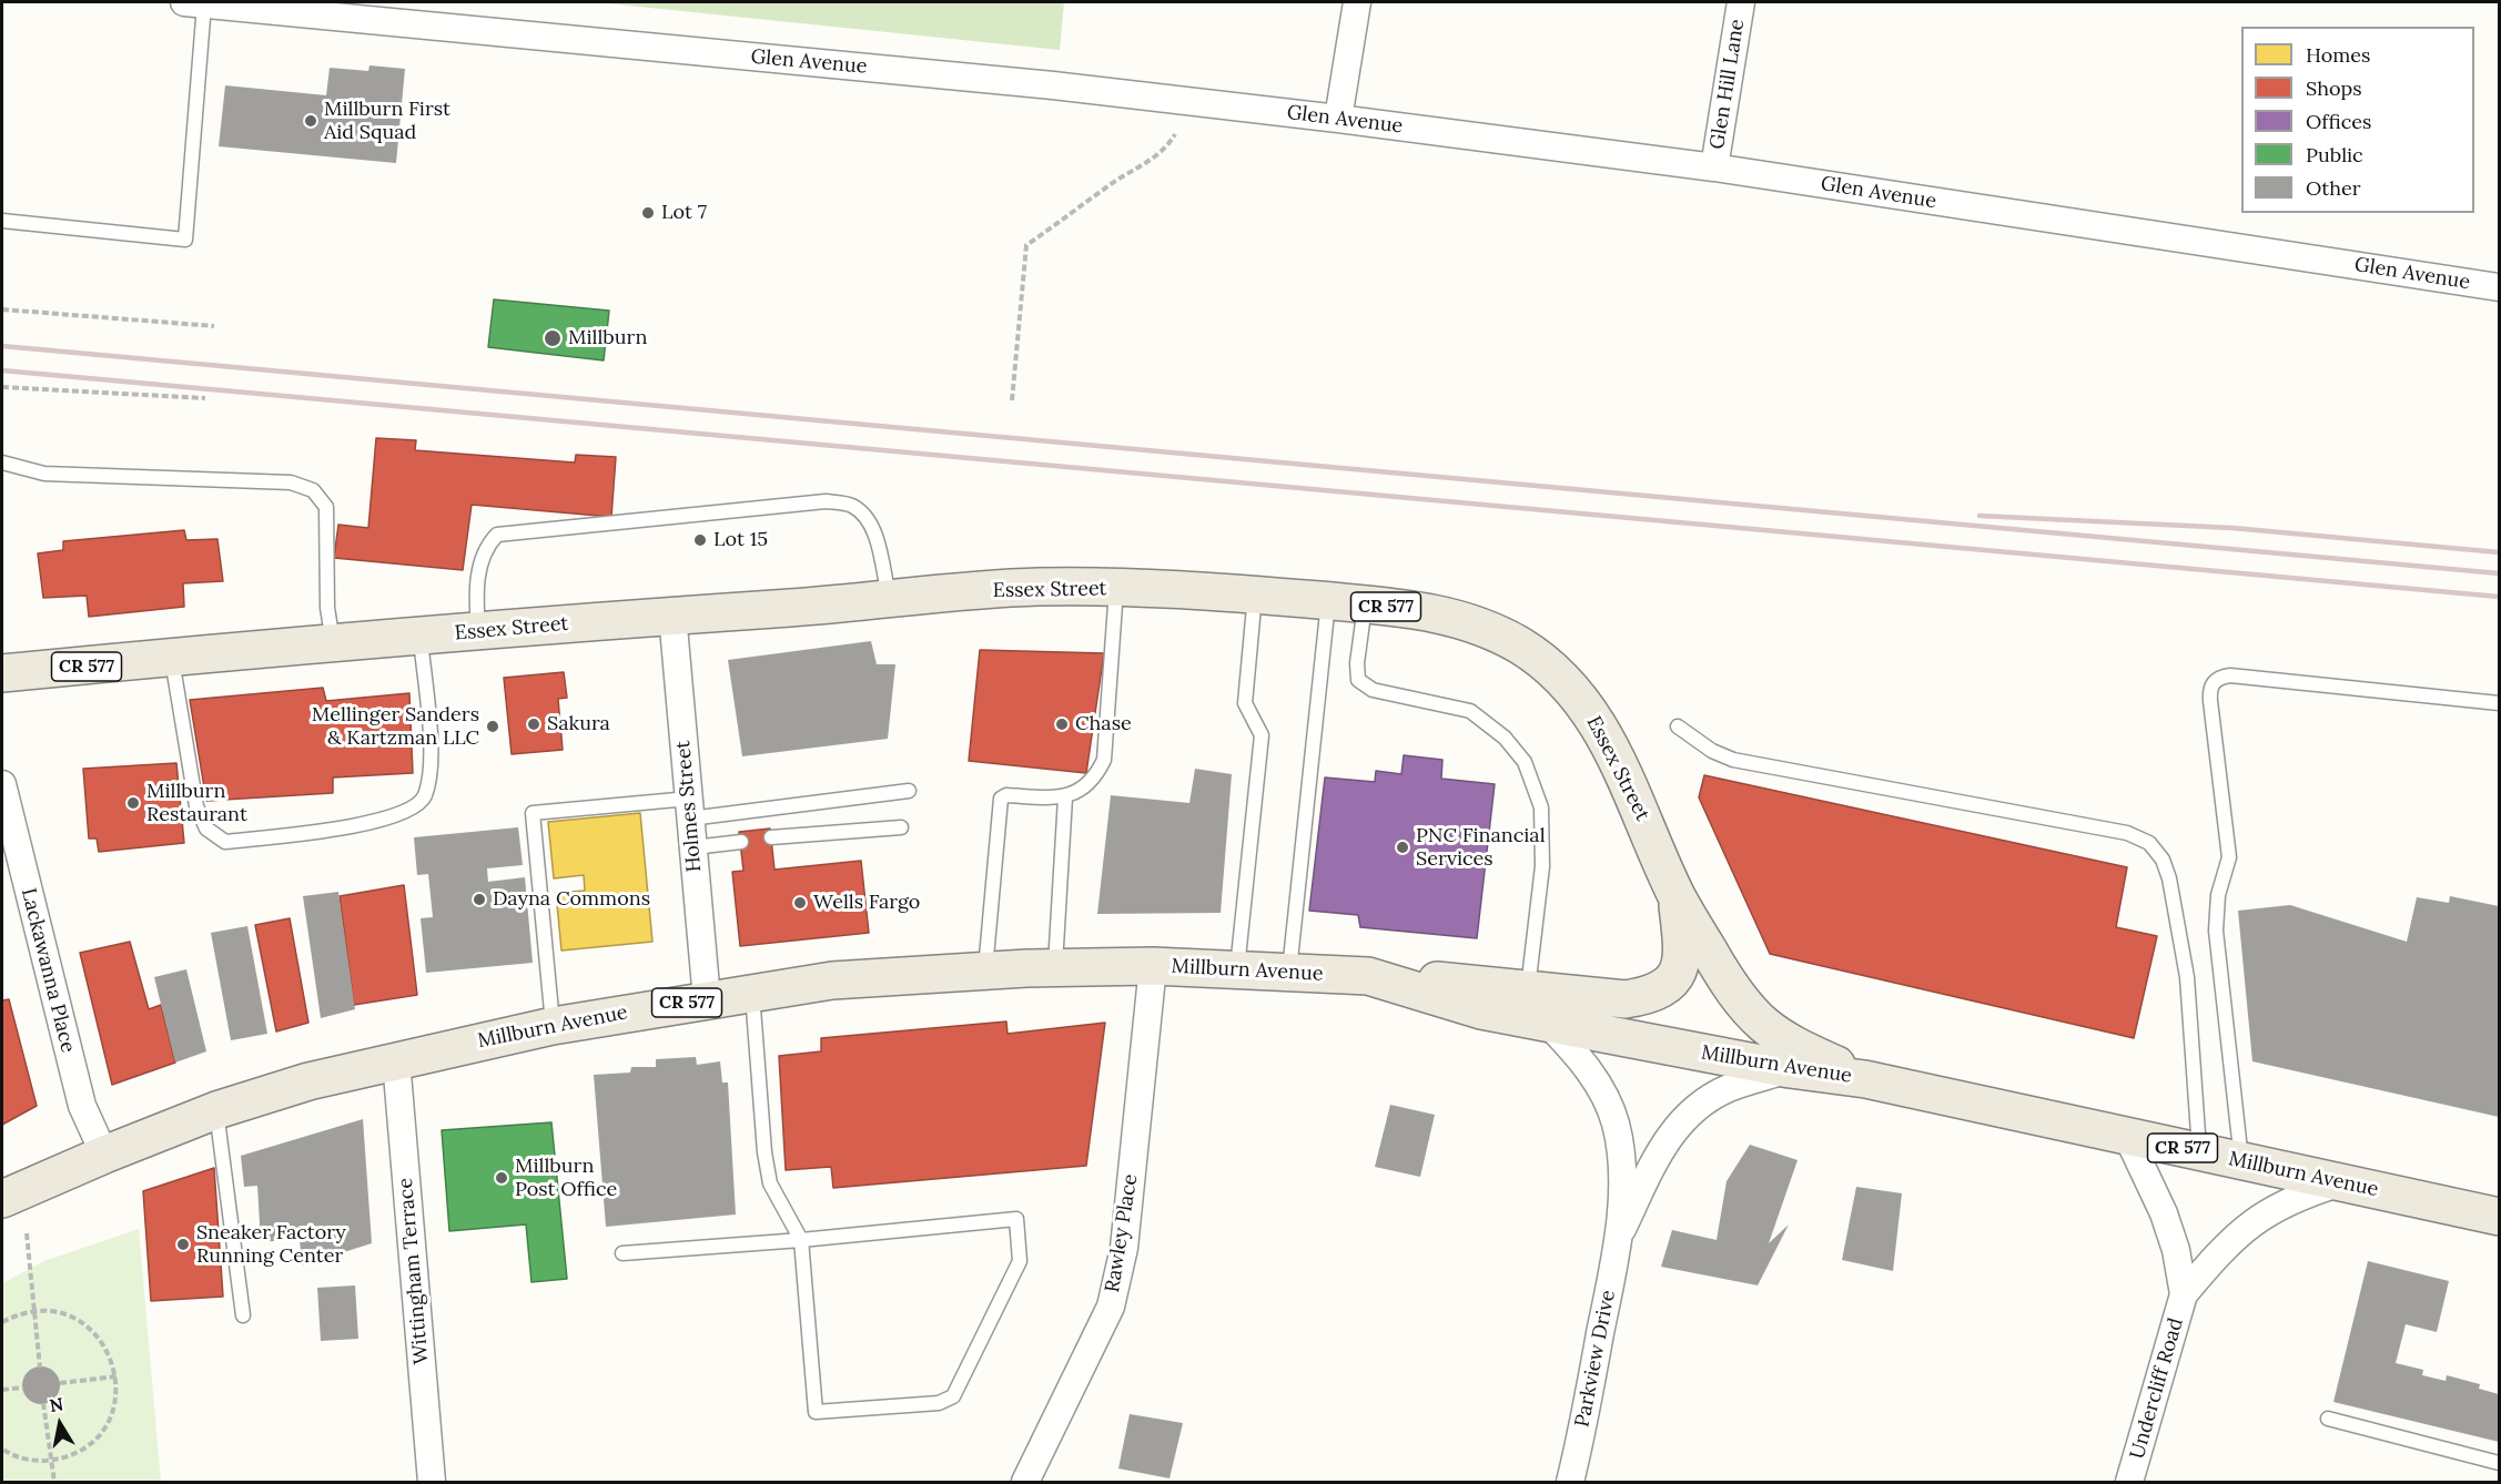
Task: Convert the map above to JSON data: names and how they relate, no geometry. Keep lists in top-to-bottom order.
{
  "streets": {
    "main road": ["Essex Street", "CR 577", "Millburn Avenue"],
    "street": [
      "Glen Avenue",
      "Glen Hill Lane",
      "Holmes Street",
      "Lackawanna Place",
      "Rawley Place",
      "Wittingham Terrace",
      "Parkview Drive",
      "Undercliff Road"
    ]
  },
  "crossings": [
    ["Glen Avenue", "Glen Hill Lane"],
    ["Essex Street", "Holmes Street"],
    ["Essex Street", "Millburn Avenue"],
    ["Holmes Street", "Millburn Avenue"],
    ["Lackawanna Place", "Millburn Avenue"],
    ["Millburn Avenue", "Rawley Place"],
    ["Millburn Avenue", "Wittingham Terrace"],
    ["Millburn Avenue", "Parkview Drive"],
    ["Millburn Avenue", "Undercliff Road"]
  ],
  "places": [
    "Millburn First Aid Squad",
    "Lot 7",
    "Millburn",
    "Lot 15",
    "Sakura",
    "Chase",
    "Mellinger Sanders & Kartzman LLC",
    "Millburn Restaurant",
    "PNC Financial Services",
    "Dayna Commons",
    "Wells Fargo",
    "Millburn Post Office",
    "Sneaker Factory Running Center"
  ],
  "legend": [
    "Homes",
    "Shops",
    "Offices",
    "Public",
    "Other"
  ],
  "north": "top"
}
